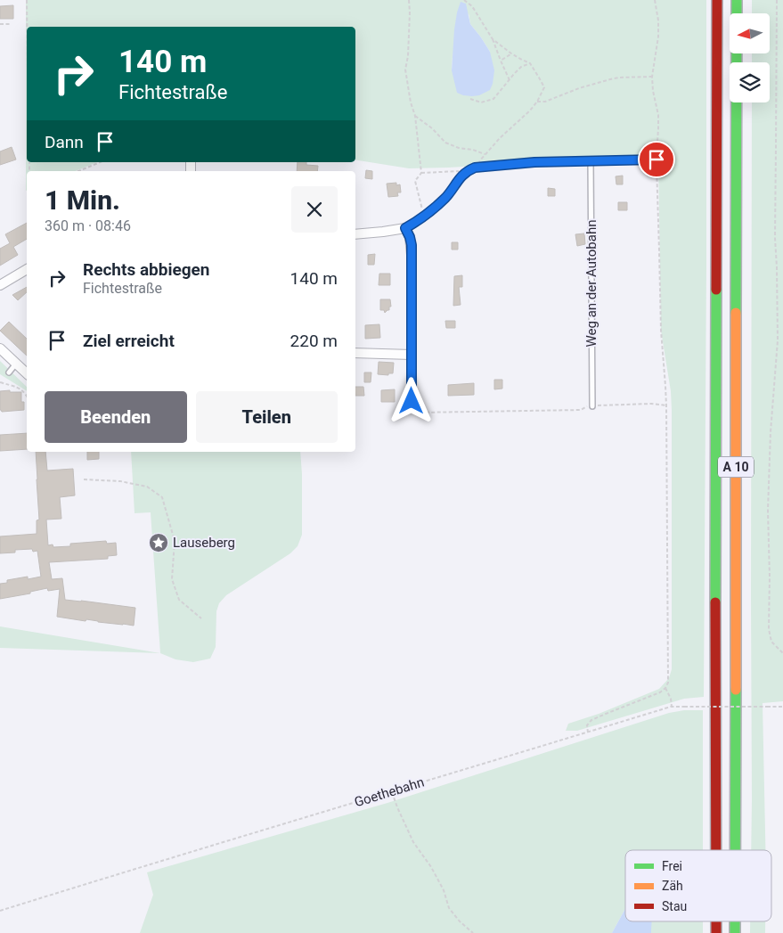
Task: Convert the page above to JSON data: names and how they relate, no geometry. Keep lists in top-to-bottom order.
{
  "streets": {
    "highway": ["A 10"],
    "lane": ["Weg an der Autobahn"],
    "path": ["Goethebahn"]
  },
  "places": {
    "place": ["Lauseberg"]
  },
  "legend": ["Frei", "Zäh", "Stau"],
  "north": "left",
  "page": {
    "turn": ["140 m", "Fichtestraße"],
    "then": "Dann",
    "heading": ["1 Min.", "360 m · 08:46"],
    "list": [
      {
        "name": "Rechts abbiegen",
        "note": "Fichtestraße",
        "value": "140 m"
      },
      {
        "name": "Ziel erreicht",
        "value": "220 m"
      }
    ],
    "buttons": ["Beenden", "Teilen"]
  }
}
